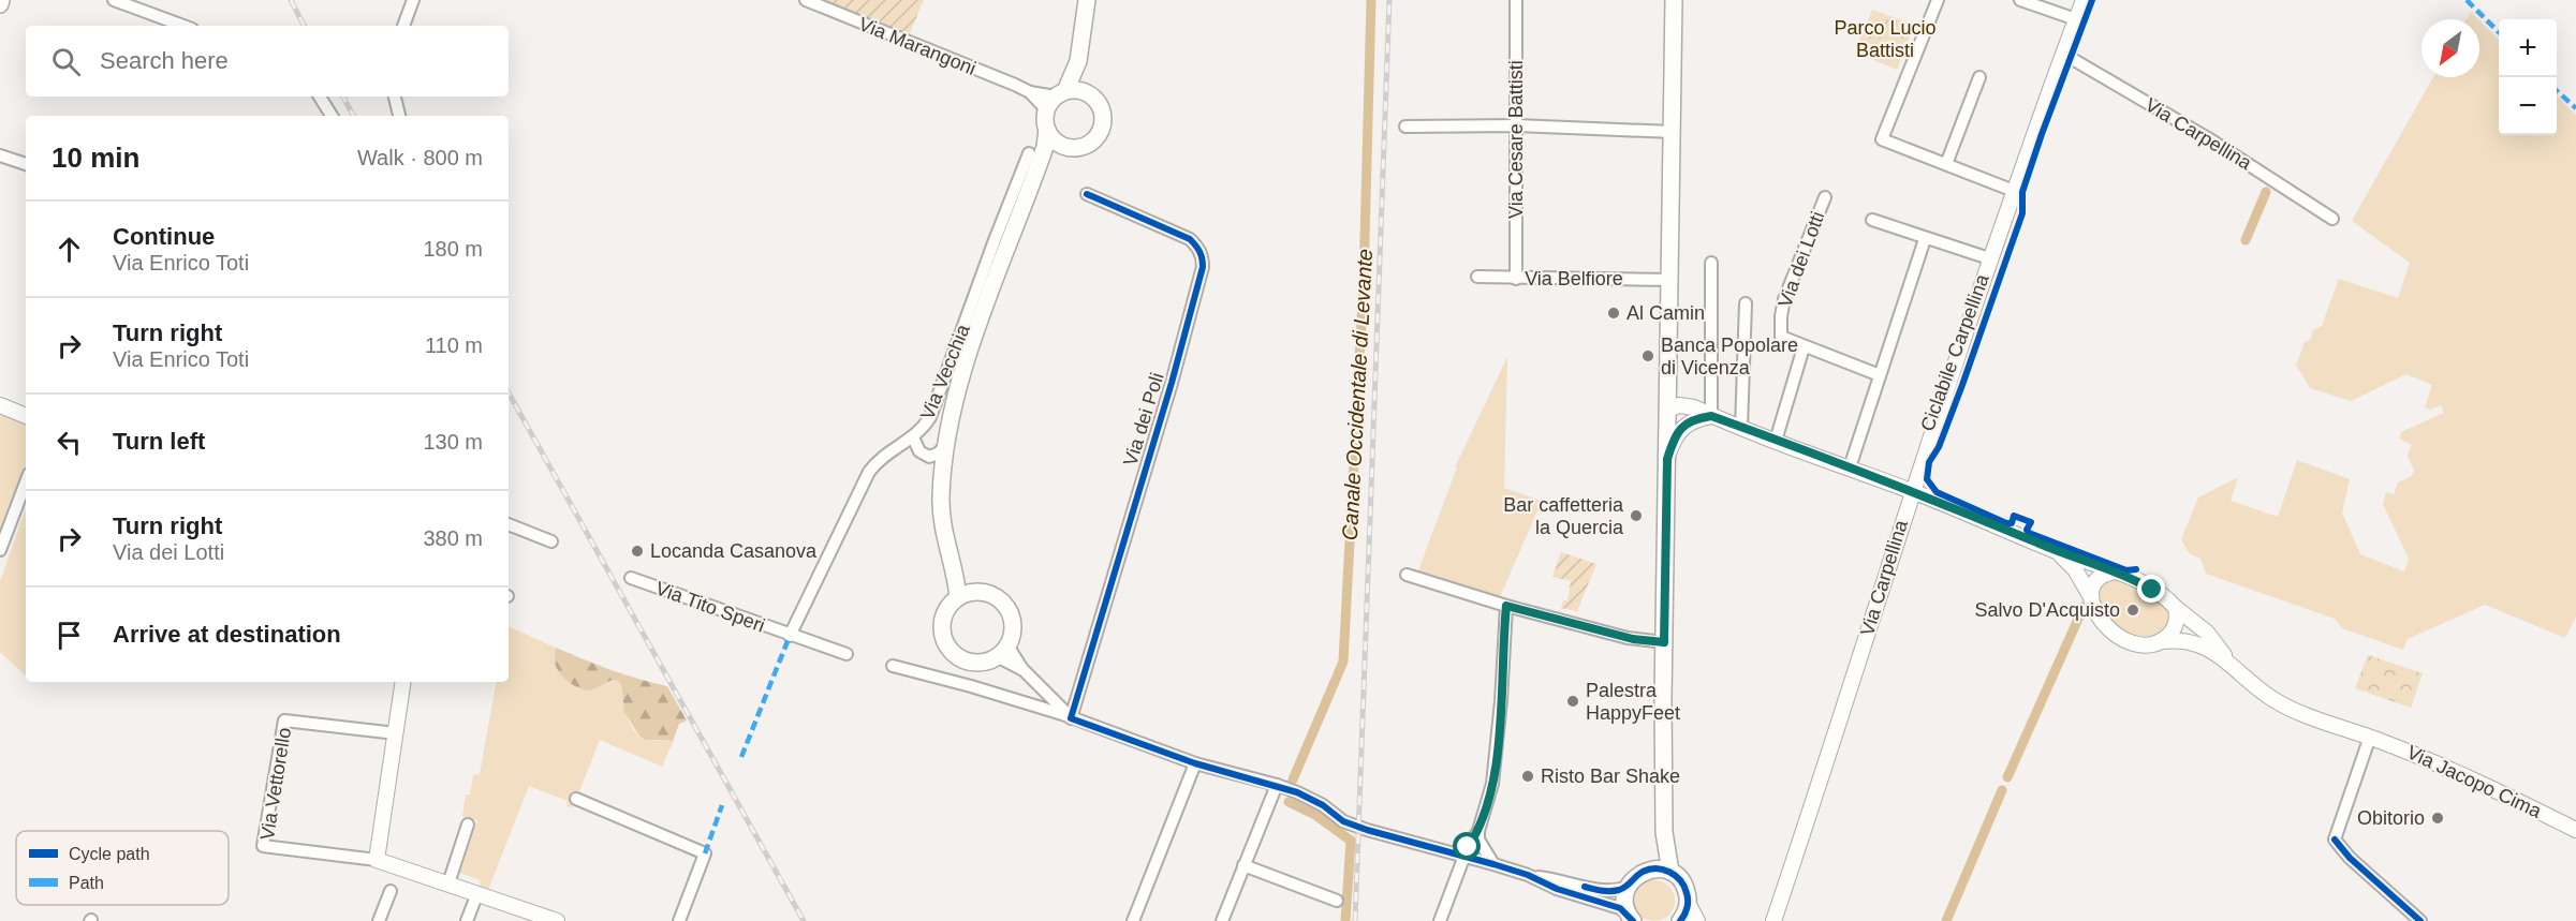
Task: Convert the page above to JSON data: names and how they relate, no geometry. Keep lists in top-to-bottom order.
{
  "streets": {
    "street": [
      "Via Marangoni",
      "Via Carpellina",
      "Via Cesare Battisti",
      "Via dei Lotti",
      "Via Belfiore",
      "Via Vecchia",
      "Via dei Poli",
      "Via Tito Speri",
      "Via Jacopo Cima",
      "Via Vettorello"
    ],
    "cycle path": ["Ciclabile Carpellina"]
  },
  "crossings": [
    ["Via Cesare Battisti", "Via Belfiore"],
    ["Via Vecchia", "Via Tito Speri"]
  ],
  "water": ["Canale Occidentale di Levante"],
  "parks": ["Parco Lucio Battisti"],
  "places": [
    "Al Camin",
    "Banca Popolare di Vicenza",
    "Bar caffetteria la Quercia",
    "Locanda Casanova",
    "Salvo D'Acquisto",
    "Palestra HappyFeet",
    "Risto Bar Shake",
    "Obitorio"
  ],
  "legend": ["Cycle path", "Path"],
  "north": "bottom left",
  "page": {
    "map_buttons": ["+", "−"],
    "search": "Search here",
    "heading": ["10 min", "Walk · 800 m"],
    "list": [
      ["Continue", "Via Enrico Toti", "180 m"],
      ["Turn right", "Via Enrico Toti", "110 m"],
      ["Turn left", "130 m"],
      ["Turn right", "Via dei Lotti", "380 m"],
      "Arrive at destination"
    ]
  }
}
